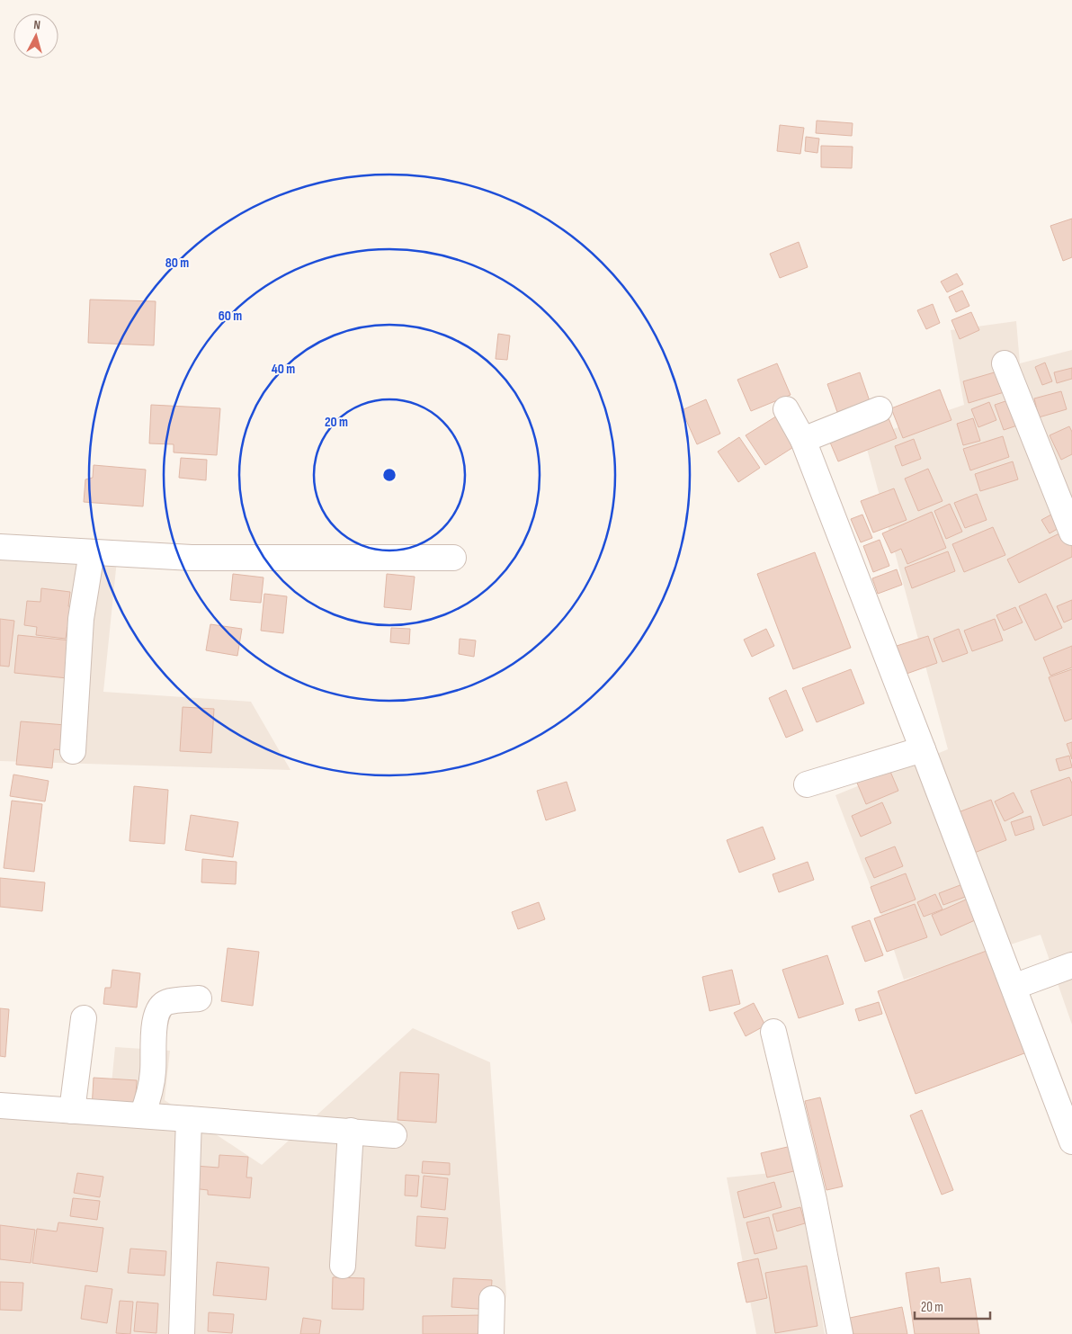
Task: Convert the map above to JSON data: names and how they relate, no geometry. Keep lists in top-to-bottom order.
{
  "scale_bar": "20 m",
  "north": "top",
  "rings": [
    "80 m",
    "60 m",
    "40 m",
    "20 m"
  ]
}
